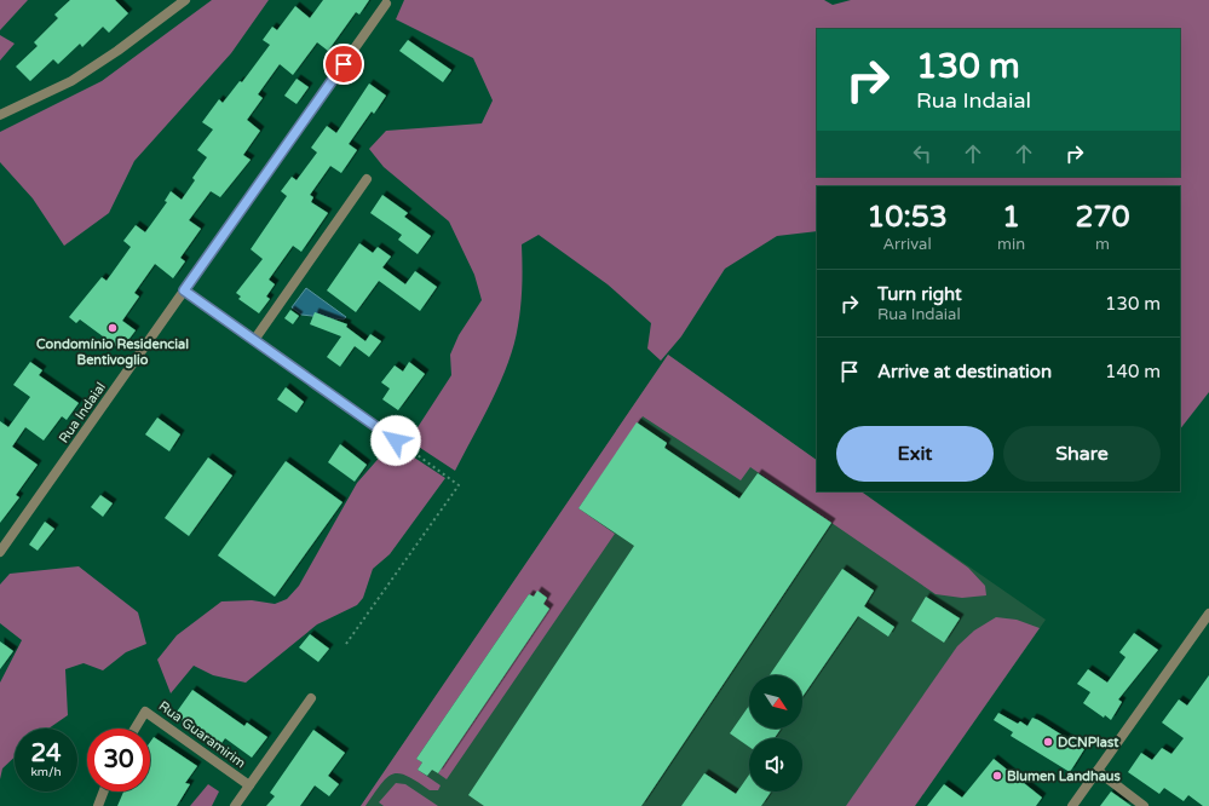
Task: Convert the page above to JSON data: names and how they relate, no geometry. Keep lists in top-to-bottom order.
{
  "streets": {
    "street": ["Rua Indaial", "Rua Guaramirim"]
  },
  "places": ["Condomínio Residencial Bentivoglio", "DCNPlast", "Blumen Landhaus"],
  "north": "bottom right",
  "page": {
    "turn": ["130 m", "Rua Indaial"],
    "eta": [
      "10:53",
      "Arrival",
      "1",
      "min",
      "270",
      "m"
    ],
    "list": [
      {
        "name": "Turn right",
        "note": "Rua Indaial",
        "value": "130 m"
      },
      {
        "name": "Arrive at destination",
        "value": "140 m"
      }
    ],
    "buttons": ["Exit", "Share"],
    "speed": "24 km/h",
    "limit": "30"
  }
}
